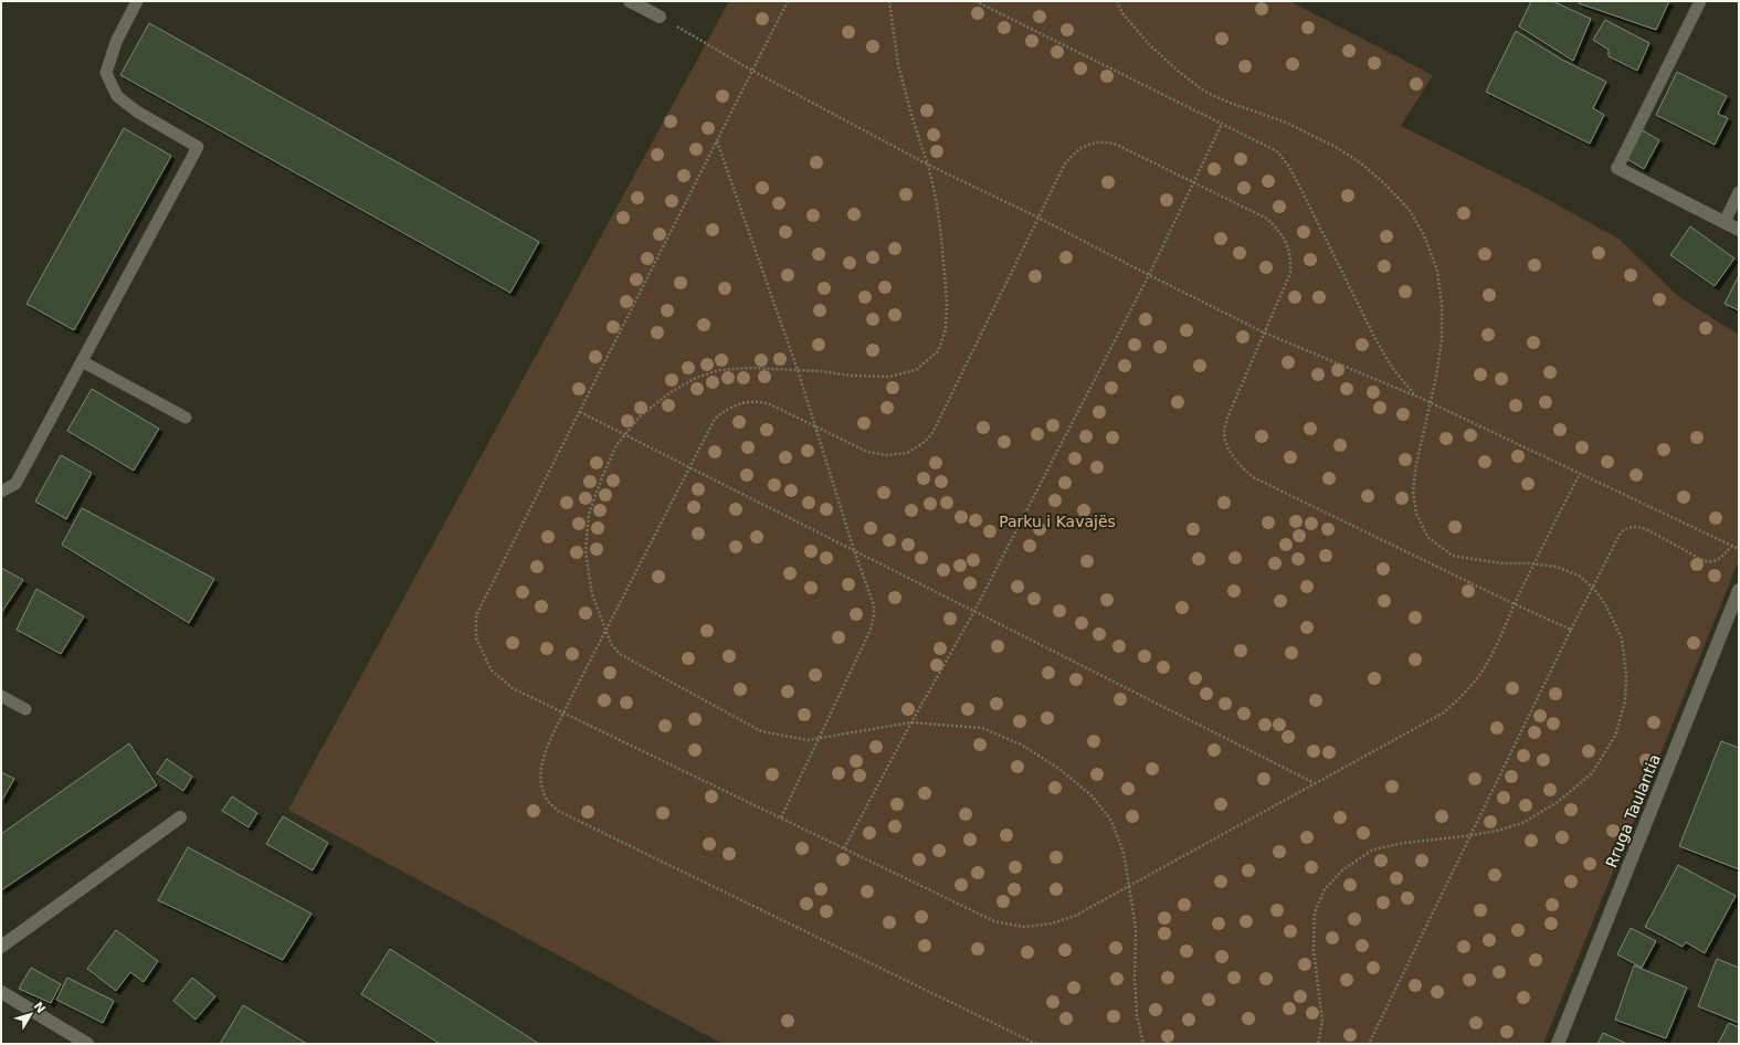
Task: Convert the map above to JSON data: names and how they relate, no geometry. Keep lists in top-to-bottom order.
{
  "streets": {
    "street": ["Rruga Taulantia"]
  },
  "parks": ["Parku i Kavajës"],
  "north": "top right"
}
